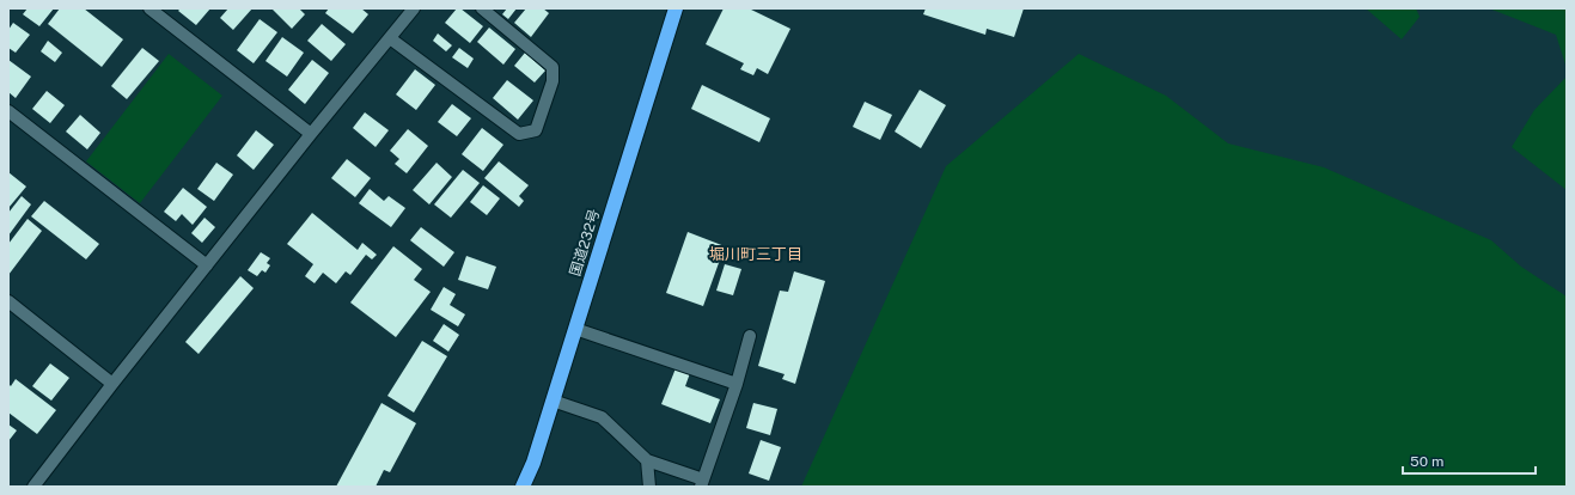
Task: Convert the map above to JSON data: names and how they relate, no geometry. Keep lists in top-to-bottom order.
{
  "streets": {
    "highway": ["国道232号"]
  },
  "districts": ["堀川町三丁目"],
  "scale_bar": "50 m"
}
